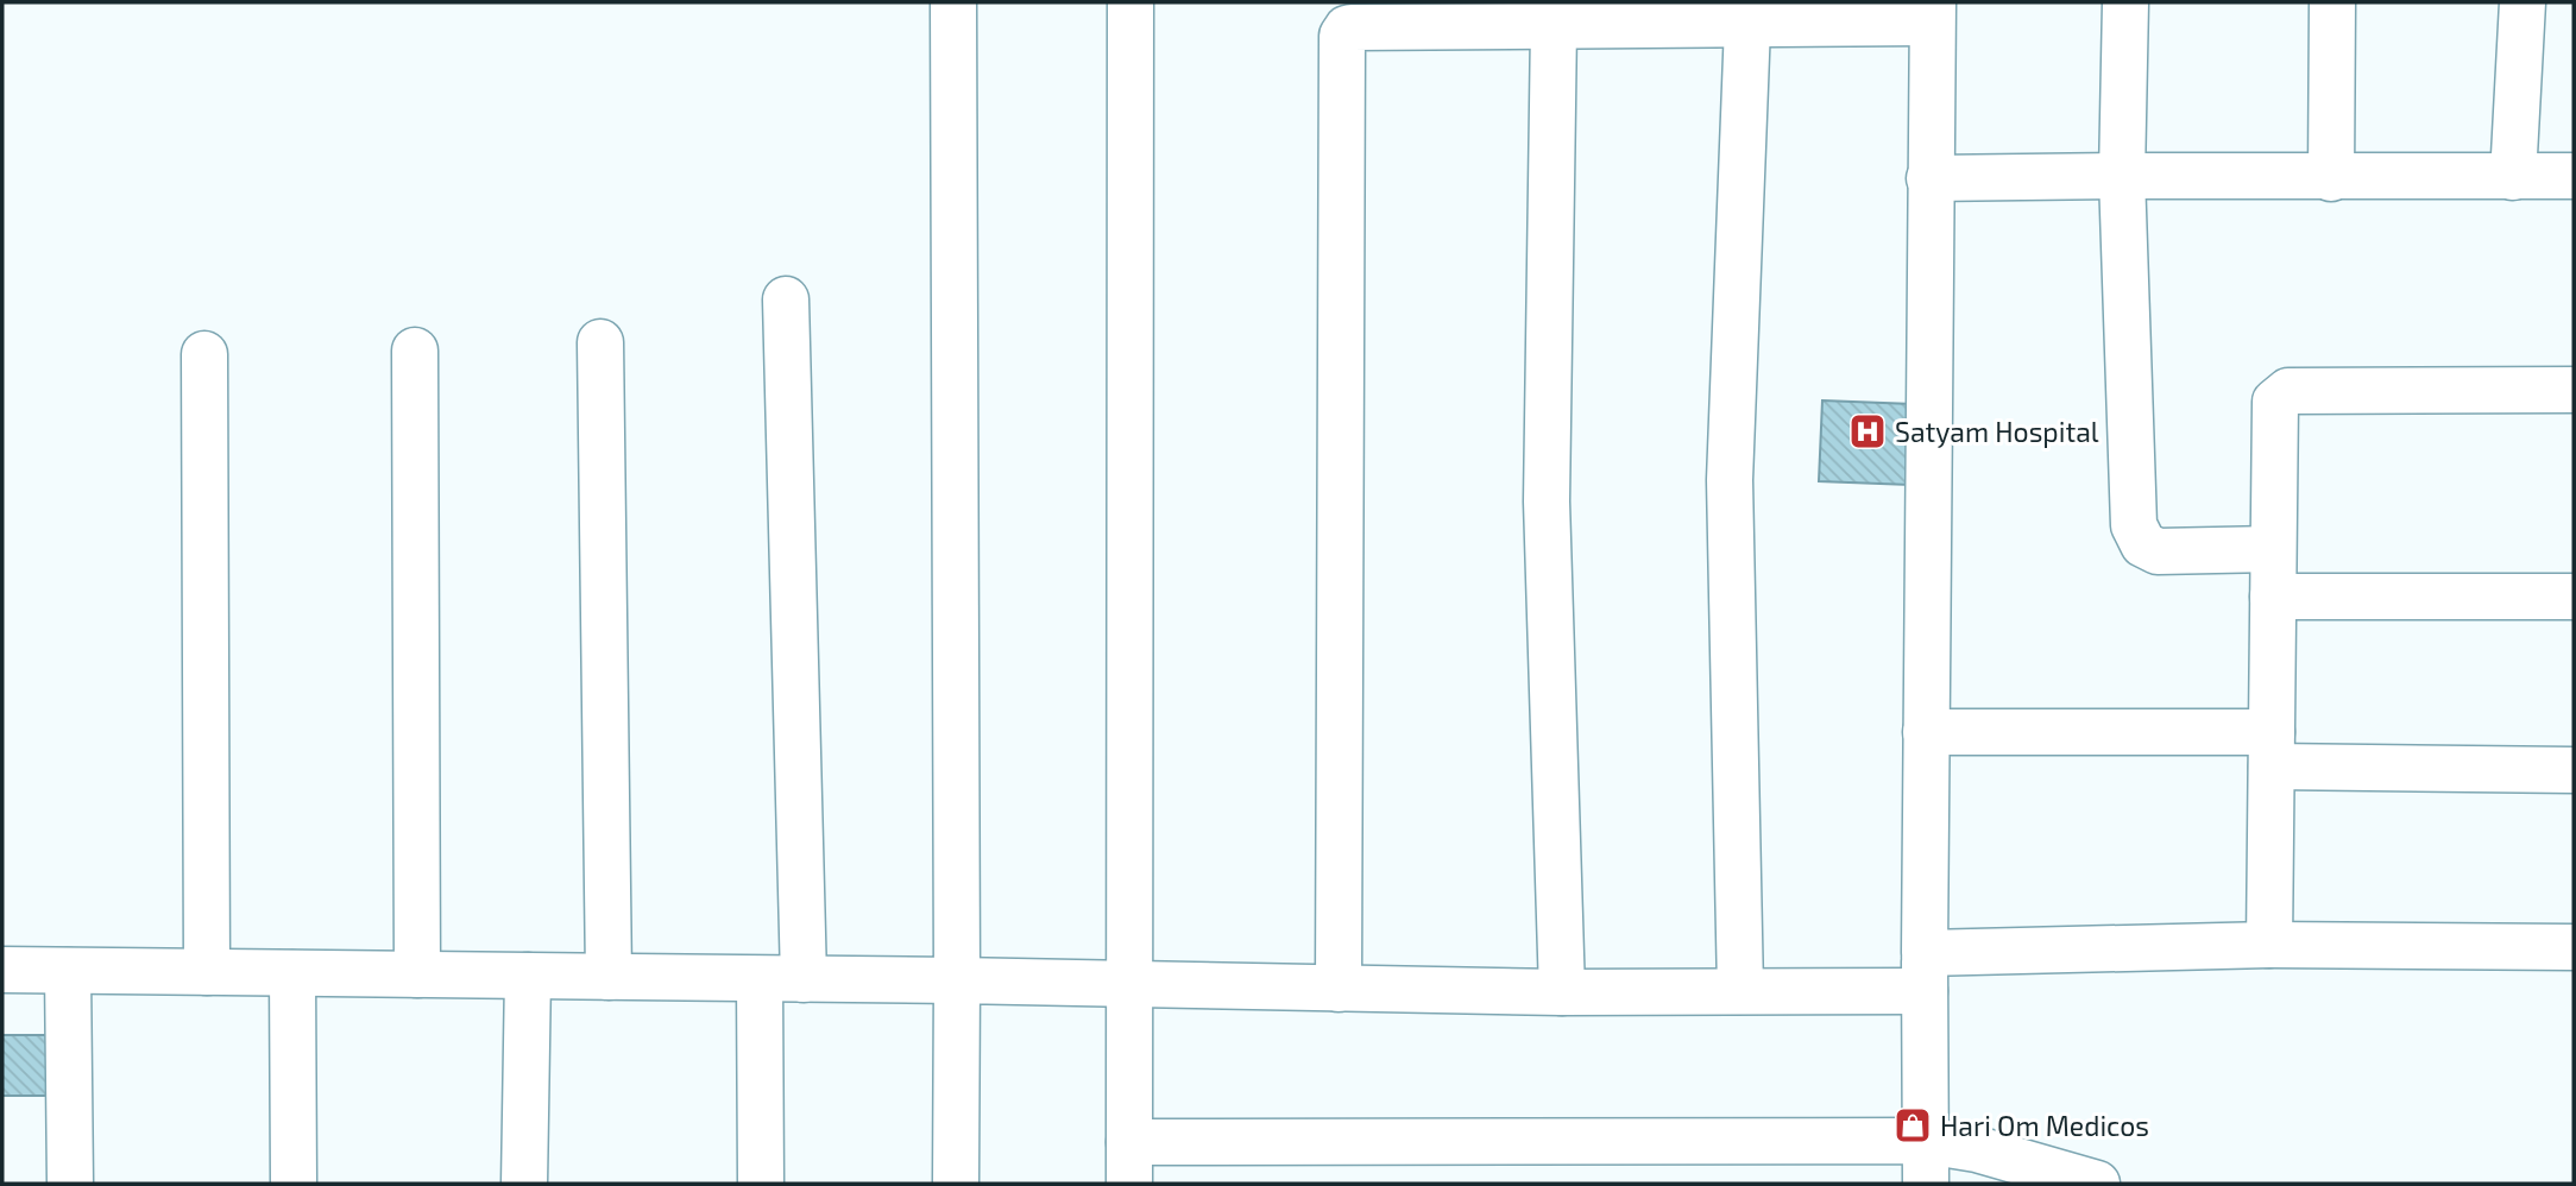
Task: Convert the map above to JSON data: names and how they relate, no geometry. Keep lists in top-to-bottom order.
{
  "places": {
    "hospital": ["Satyam Hospital"],
    "shop": ["Hari Om Medicos"]
  }
}
